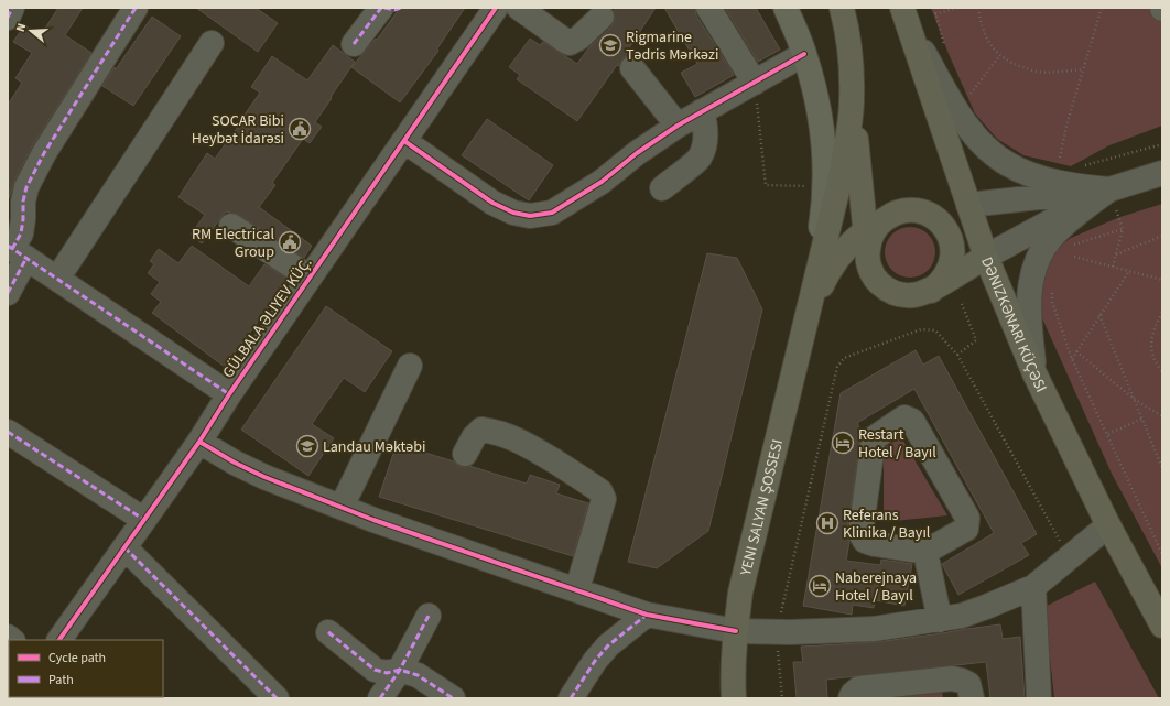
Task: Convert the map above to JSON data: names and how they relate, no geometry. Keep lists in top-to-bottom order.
{
  "streets": {
    "highway": ["YENI SALYAN ŞOSSESI"],
    "street": ["GÜLBALA ƏLIYEV KÜÇ."]
  },
  "places": {
    "school or university": ["Rigmarine Tədris Mərkəzi", "Landau Məktəbi"],
    "public building": ["SOCAR Bibi Heybət İdarəsi", "RM Electrical Group"],
    "hotel": ["Restart Hotel / Bayıl", "Naberejnaya Hotel / Bayıl"],
    "hospital": ["Referans Klinika / Bayıl"]
  },
  "legend": ["Cycle path", "Path"],
  "north": "left"
}
